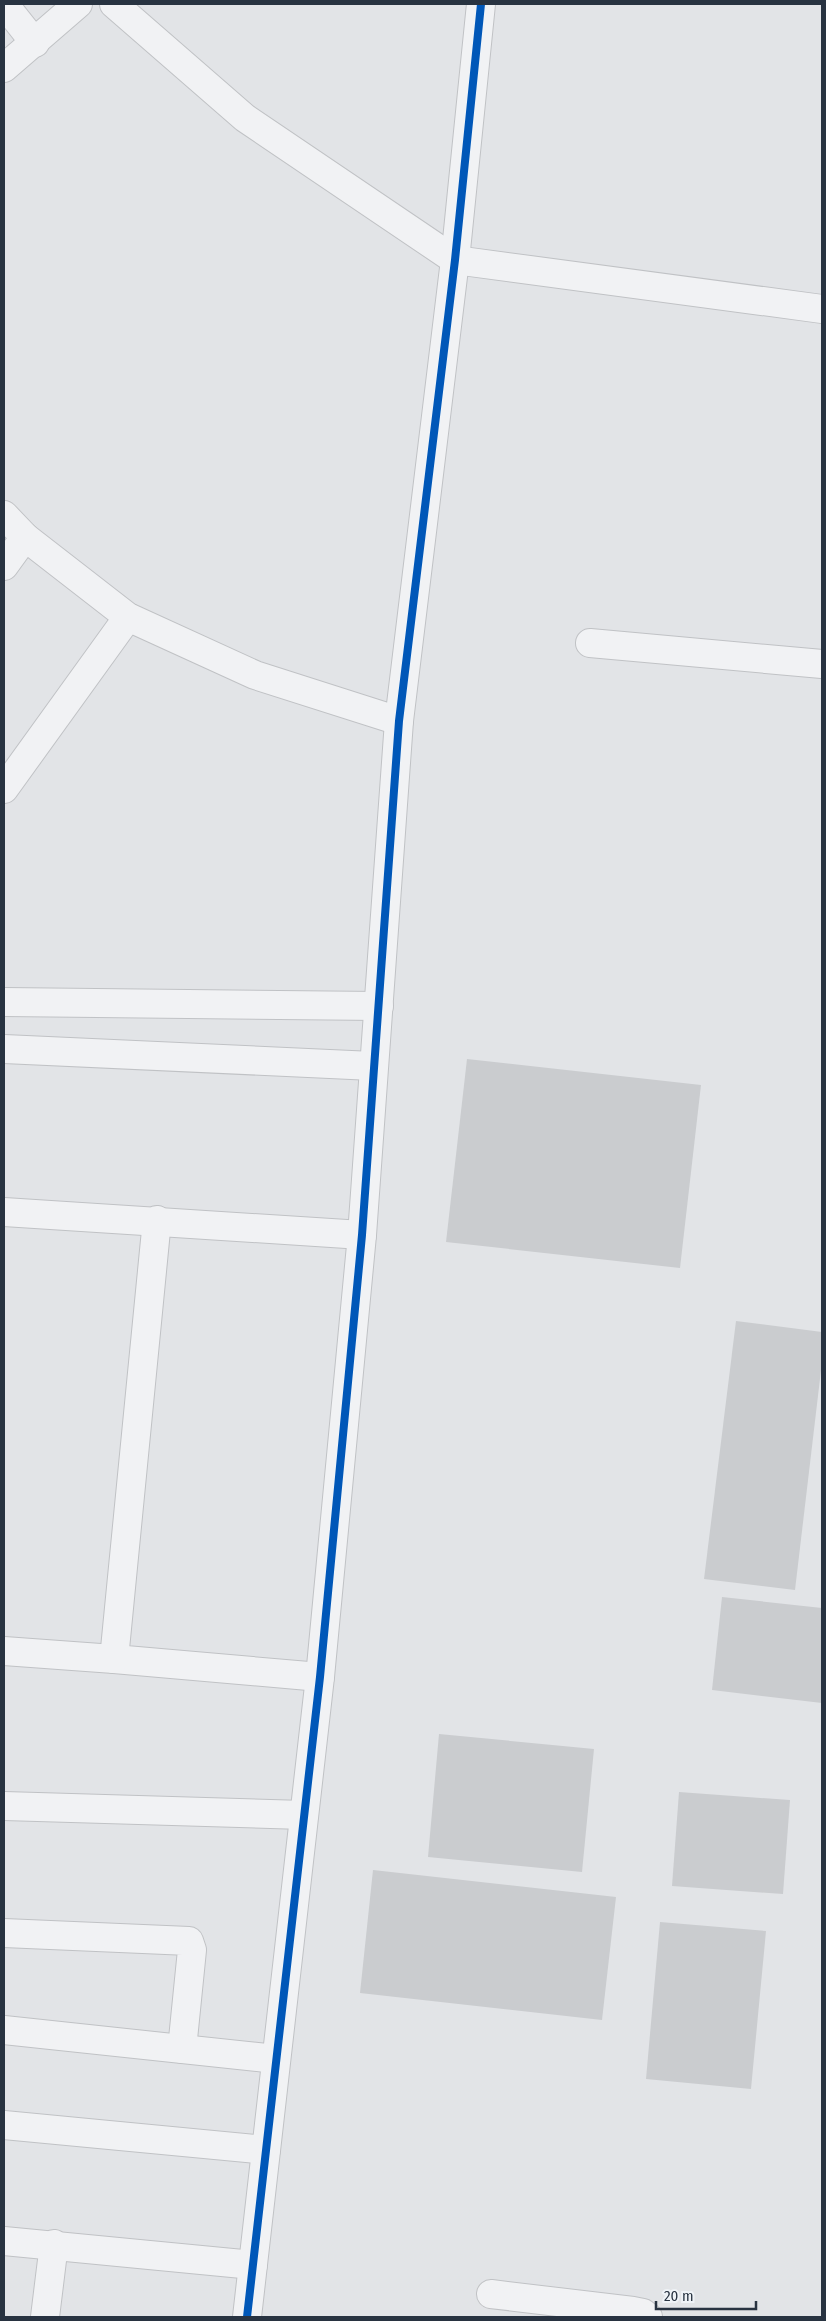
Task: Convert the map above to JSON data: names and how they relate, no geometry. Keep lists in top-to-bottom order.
{
  "scale_bar": "20 m"
}
